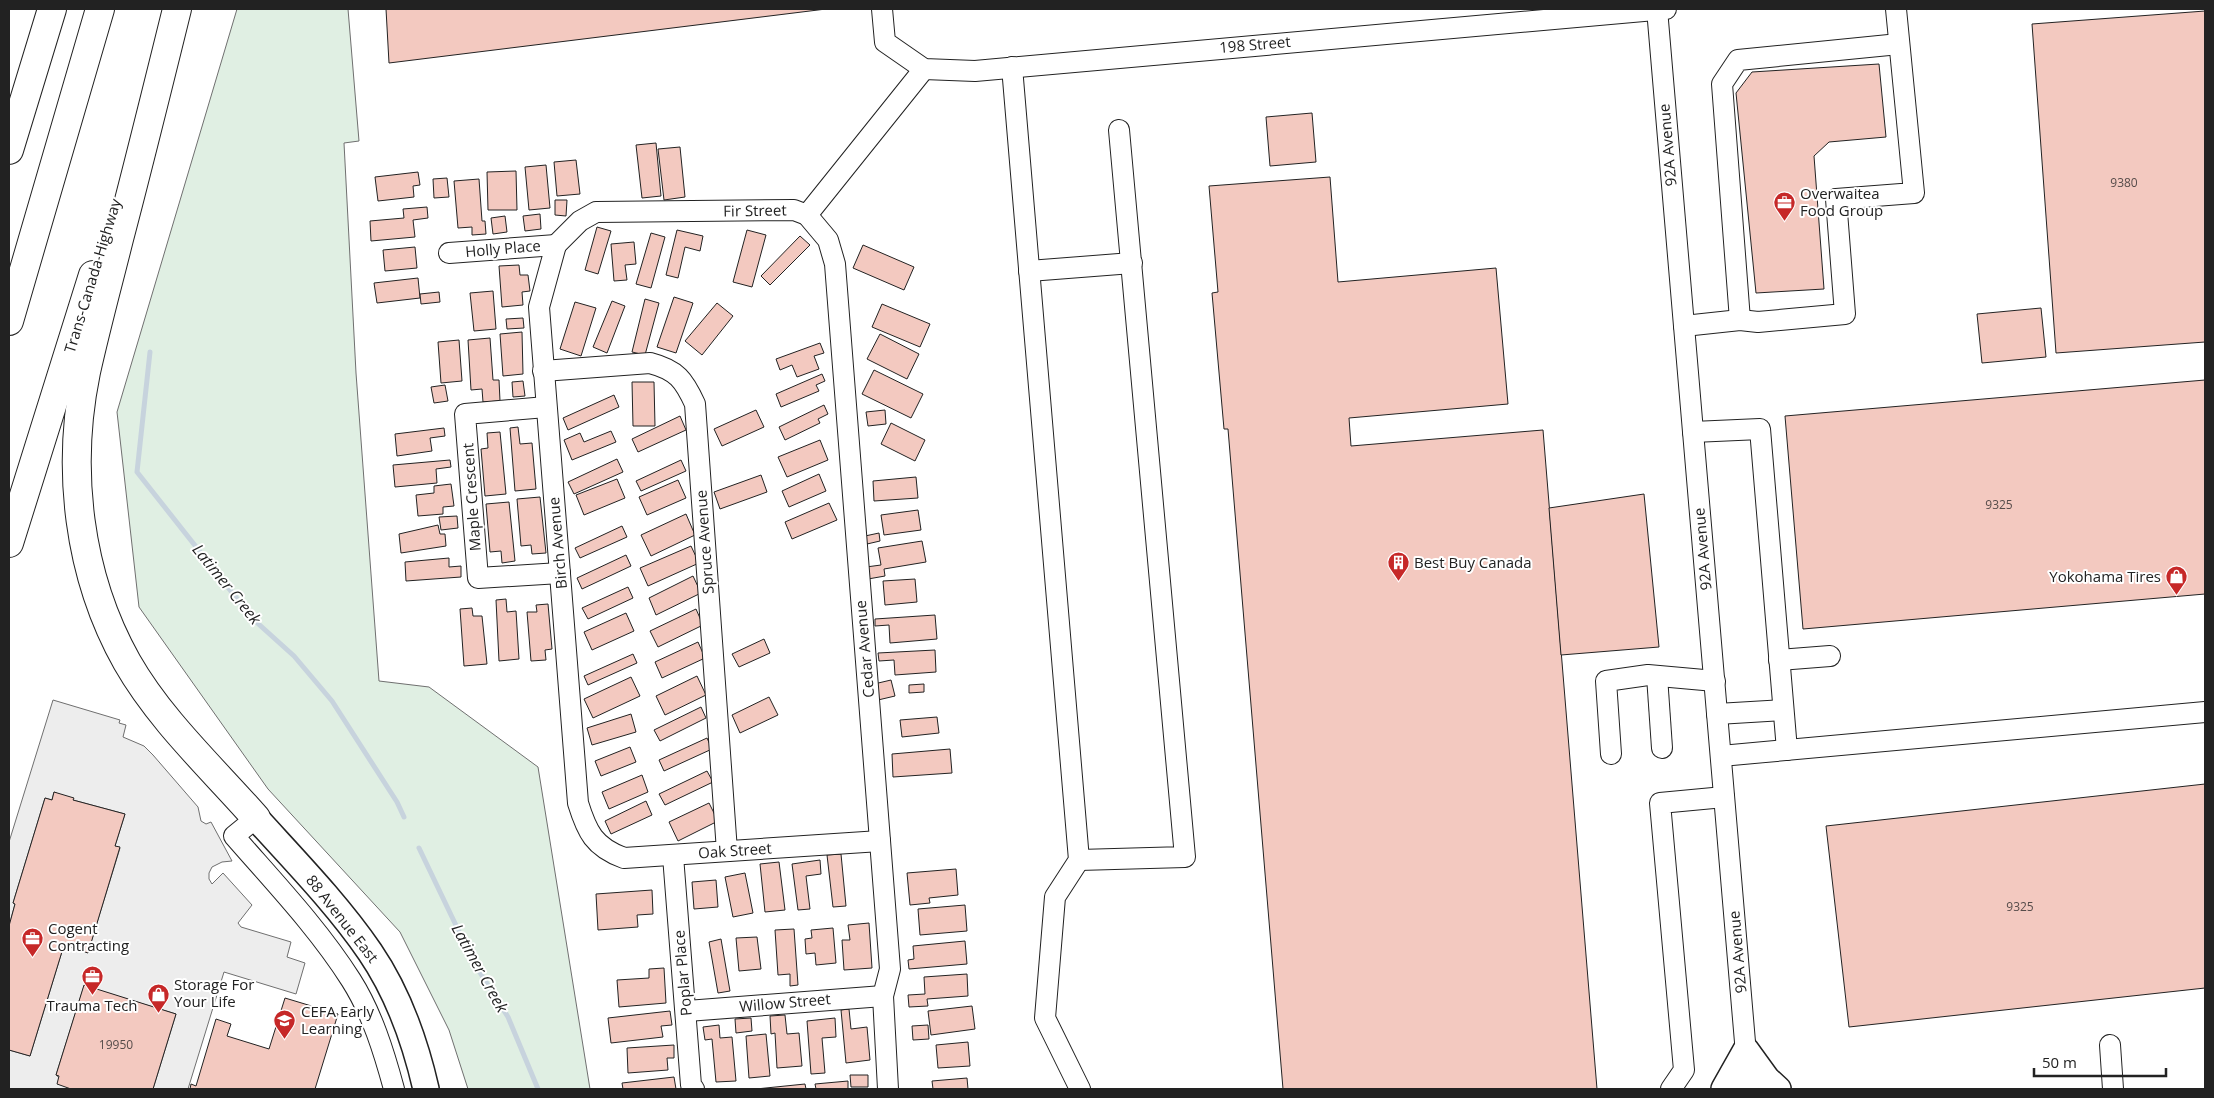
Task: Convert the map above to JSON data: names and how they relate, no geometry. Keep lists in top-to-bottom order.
{
  "streets": {
    "highway": ["Trans-Canada Highway"],
    "main road": ["88 Avenue East"],
    "street": [
      "198 Street",
      "92A Avenue",
      "Fir Street",
      "Holly Place",
      "Maple Crescent",
      "Spruce Avenue",
      "Birch Avenue",
      "Cedar Avenue",
      "Oak Street",
      "Poplar Place",
      "Willow Street"
    ]
  },
  "crossings": [
    ["198 Street", "92A Avenue"],
    ["198 Street", "Fir Street"],
    ["Fir Street", "Holly Place"],
    ["Fir Street", "Birch Avenue"],
    ["Fir Street", "Cedar Avenue"],
    ["Holly Place", "Birch Avenue"],
    ["Maple Crescent", "Birch Avenue"],
    ["Spruce Avenue", "Birch Avenue"],
    ["Spruce Avenue", "Oak Street"],
    ["Birch Avenue", "Oak Street"],
    ["Cedar Avenue", "Oak Street"],
    ["Cedar Avenue", "Willow Street"],
    ["Oak Street", "Poplar Place"],
    ["Poplar Place", "Willow Street"]
  ],
  "water": ["Latimer Creek"],
  "places": {
    "office": ["Overwaitea Food Group", "Cogent Contracting", "Trauma Tech"],
    "building": ["Best Buy Canada"],
    "shop": ["Yokohama Tires", "Storage For Your Life"],
    "school or university": ["CEFA Early Learning"]
  },
  "house_numbers": [
    "9380",
    "9325",
    "9325",
    "19950"
  ],
  "scale_bar": "50 m"
}
